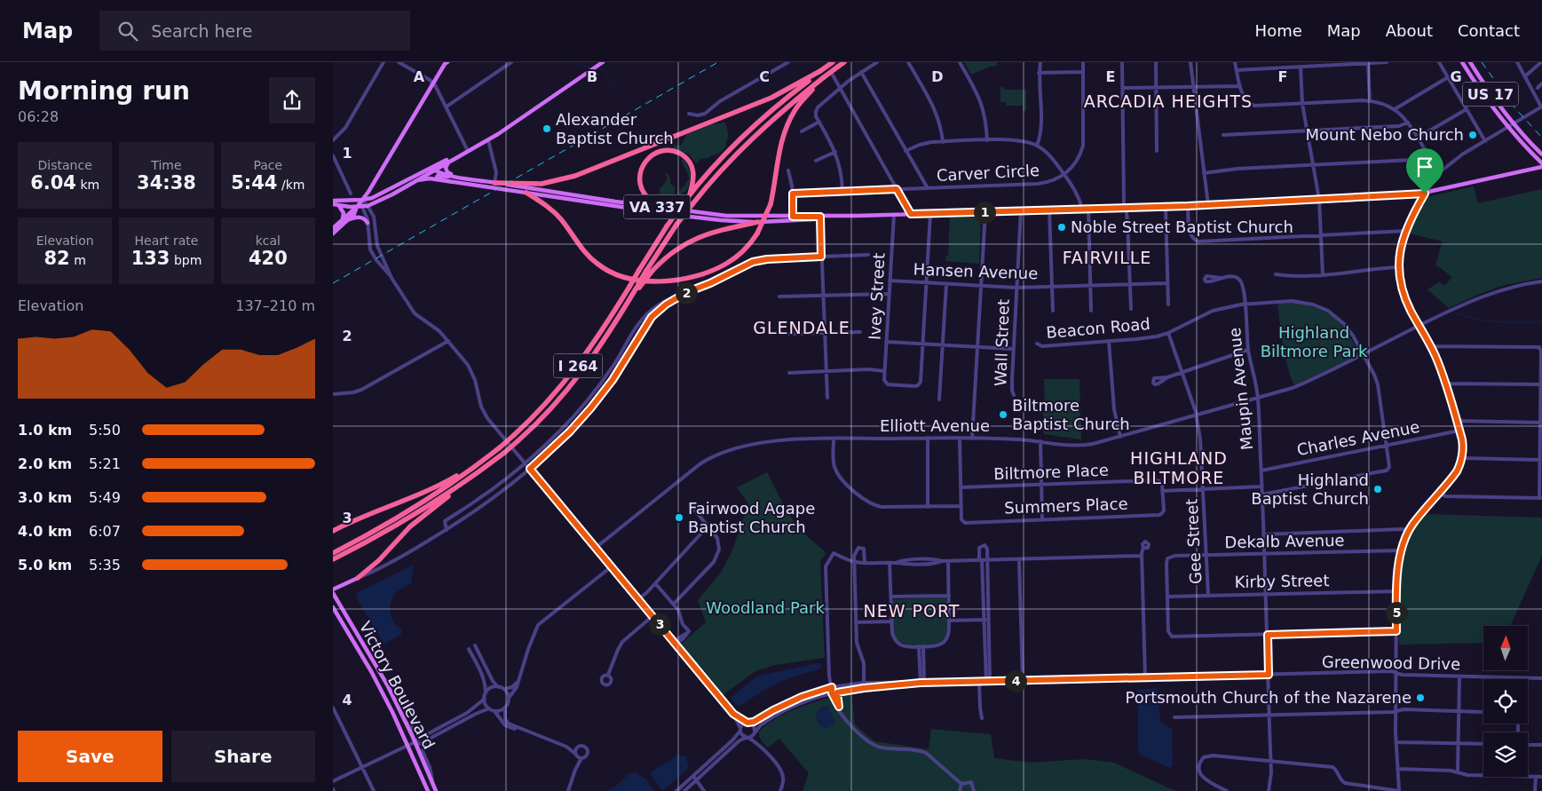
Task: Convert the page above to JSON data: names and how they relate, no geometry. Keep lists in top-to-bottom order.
{
  "streets": {
    "highway": ["I 264"],
    "main road": ["US 17", "VA 337", "Victory Boulevard"],
    "street": [
      "Carver Circle",
      "Hansen Avenue",
      "Ivey Street",
      "Beacon Road",
      "Wall Street",
      "Maupin Avenue",
      "Elliott Avenue",
      "Charles Avenue",
      "Biltmore Place",
      "Summers Place",
      "Gee Street",
      "Dekalb Avenue",
      "Kirby Street",
      "Greenwood Drive"
    ]
  },
  "crossings": [
    ["US 17", "VA 337"],
    ["VA 337", "Ivey Street"],
    ["VA 337", "Wall Street"],
    ["Hansen Avenue", "Ivey Street"],
    ["Hansen Avenue", "Wall Street"],
    ["Beacon Road", "Maupin Avenue"],
    ["Beacon Road", "Elliott Avenue"],
    ["Beacon Road", "Charles Avenue"],
    ["Beacon Road", "Gee Street"],
    ["Maupin Avenue", "Elliott Avenue"],
    ["Maupin Avenue", "Charles Avenue"],
    ["Maupin Avenue", "Dekalb Avenue"],
    ["Maupin Avenue", "Kirby Street"],
    ["Maupin Avenue", "Greenwood Drive"],
    ["Elliott Avenue", "Summers Place"],
    ["Elliott Avenue", "Gee Street"],
    ["Biltmore Place", "Summers Place"],
    ["Gee Street", "Dekalb Avenue"],
    ["Gee Street", "Kirby Street"],
    ["Dekalb Avenue", "Kirby Street"]
  ],
  "districts": [
    "ARCADIA HEIGHTS",
    "FAIRVILLE",
    "GLENDALE",
    "HIGHLAND BILTMORE",
    "NEW PORT"
  ],
  "parks": ["Highland Biltmore Park", "Woodland Park"],
  "places": [
    "Alexander Baptist Church",
    "Mount Nebo Church",
    "Noble Street Baptist Church",
    "Biltmore Baptist Church",
    "Highland Baptist Church",
    "Fairwood Agape Baptist Church",
    "Portsmouth Church of the Nazarene"
  ],
  "north": "top",
  "page": {
    "header": "Map",
    "search": "Search here",
    "nav": [
      "Home",
      "Map",
      "About",
      "Contact"
    ],
    "heading": ["Morning run", "06:28"],
    "stats": [
      ["Distance", "6.04 km"],
      ["Time", "34:38"],
      ["Pace", "5:44 /km"],
      ["Elevation", "82 m"],
      ["Heart rate", "133 bpm"],
      ["kcal", "420"]
    ],
    "pins": [
      "1",
      "2",
      "5",
      "3",
      "4"
    ],
    "chart": ["Elevation", "137–210 m"],
    "list": [
      {
        "name": "1.0 km",
        "note": "5:50"
      },
      {
        "name": "2.0 km",
        "note": "5:21"
      },
      {
        "name": "3.0 km",
        "note": "5:49"
      },
      {
        "name": "4.0 km",
        "note": "6:07"
      },
      {
        "name": "5.0 km",
        "note": "5:35"
      }
    ],
    "buttons": ["Save", "Share"]
  },
  "grid": {
    "columns": [
      "A",
      "B",
      "C",
      "D",
      "E",
      "F",
      "G"
    ],
    "rows": [
      "1",
      "2",
      "3",
      "4"
    ]
  }
}
